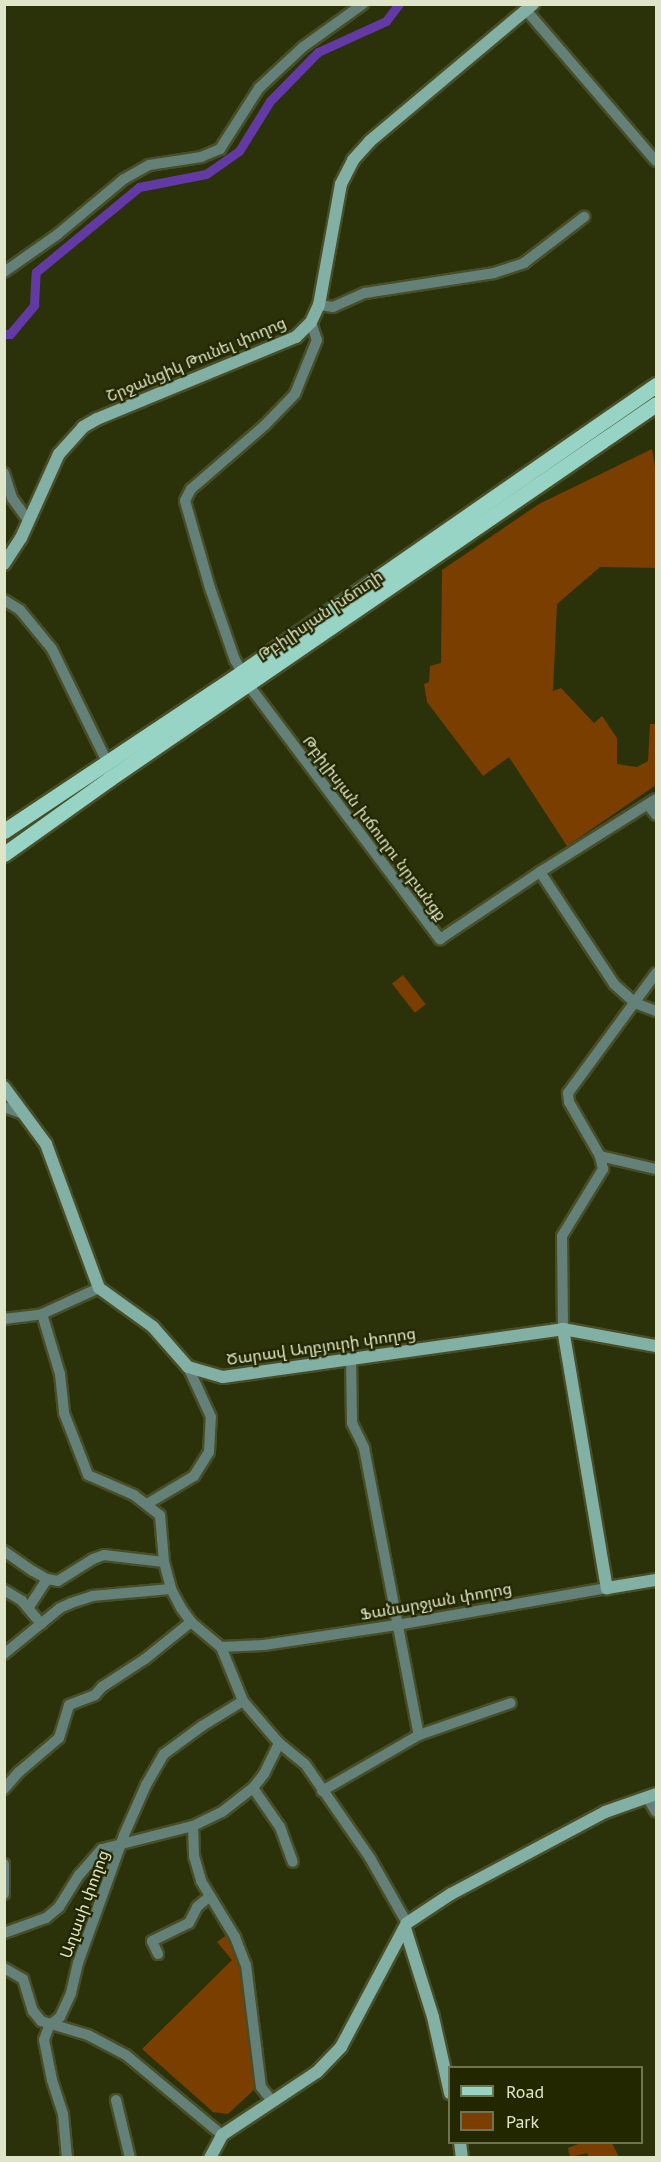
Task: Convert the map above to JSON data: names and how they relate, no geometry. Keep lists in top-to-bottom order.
{
  "streets": {
    "main road": ["Թբիլիսյան խճուղի"],
    "street": [
      "Շրջանցիկ Թունել փողոց",
      "Թբիլիսյան խճուղու նրբանցք",
      "Ծարավ Աղբյուրի փողոց",
      "Ֆանարջյան փողոց",
      "Աղասի փողոց"
    ]
  },
  "crossings": [
    ["Թբիլիսյան խճուղի", "Թբիլիսյան խճուղու նրբանցք"]
  ],
  "legend": ["Road", "Park"]
}
